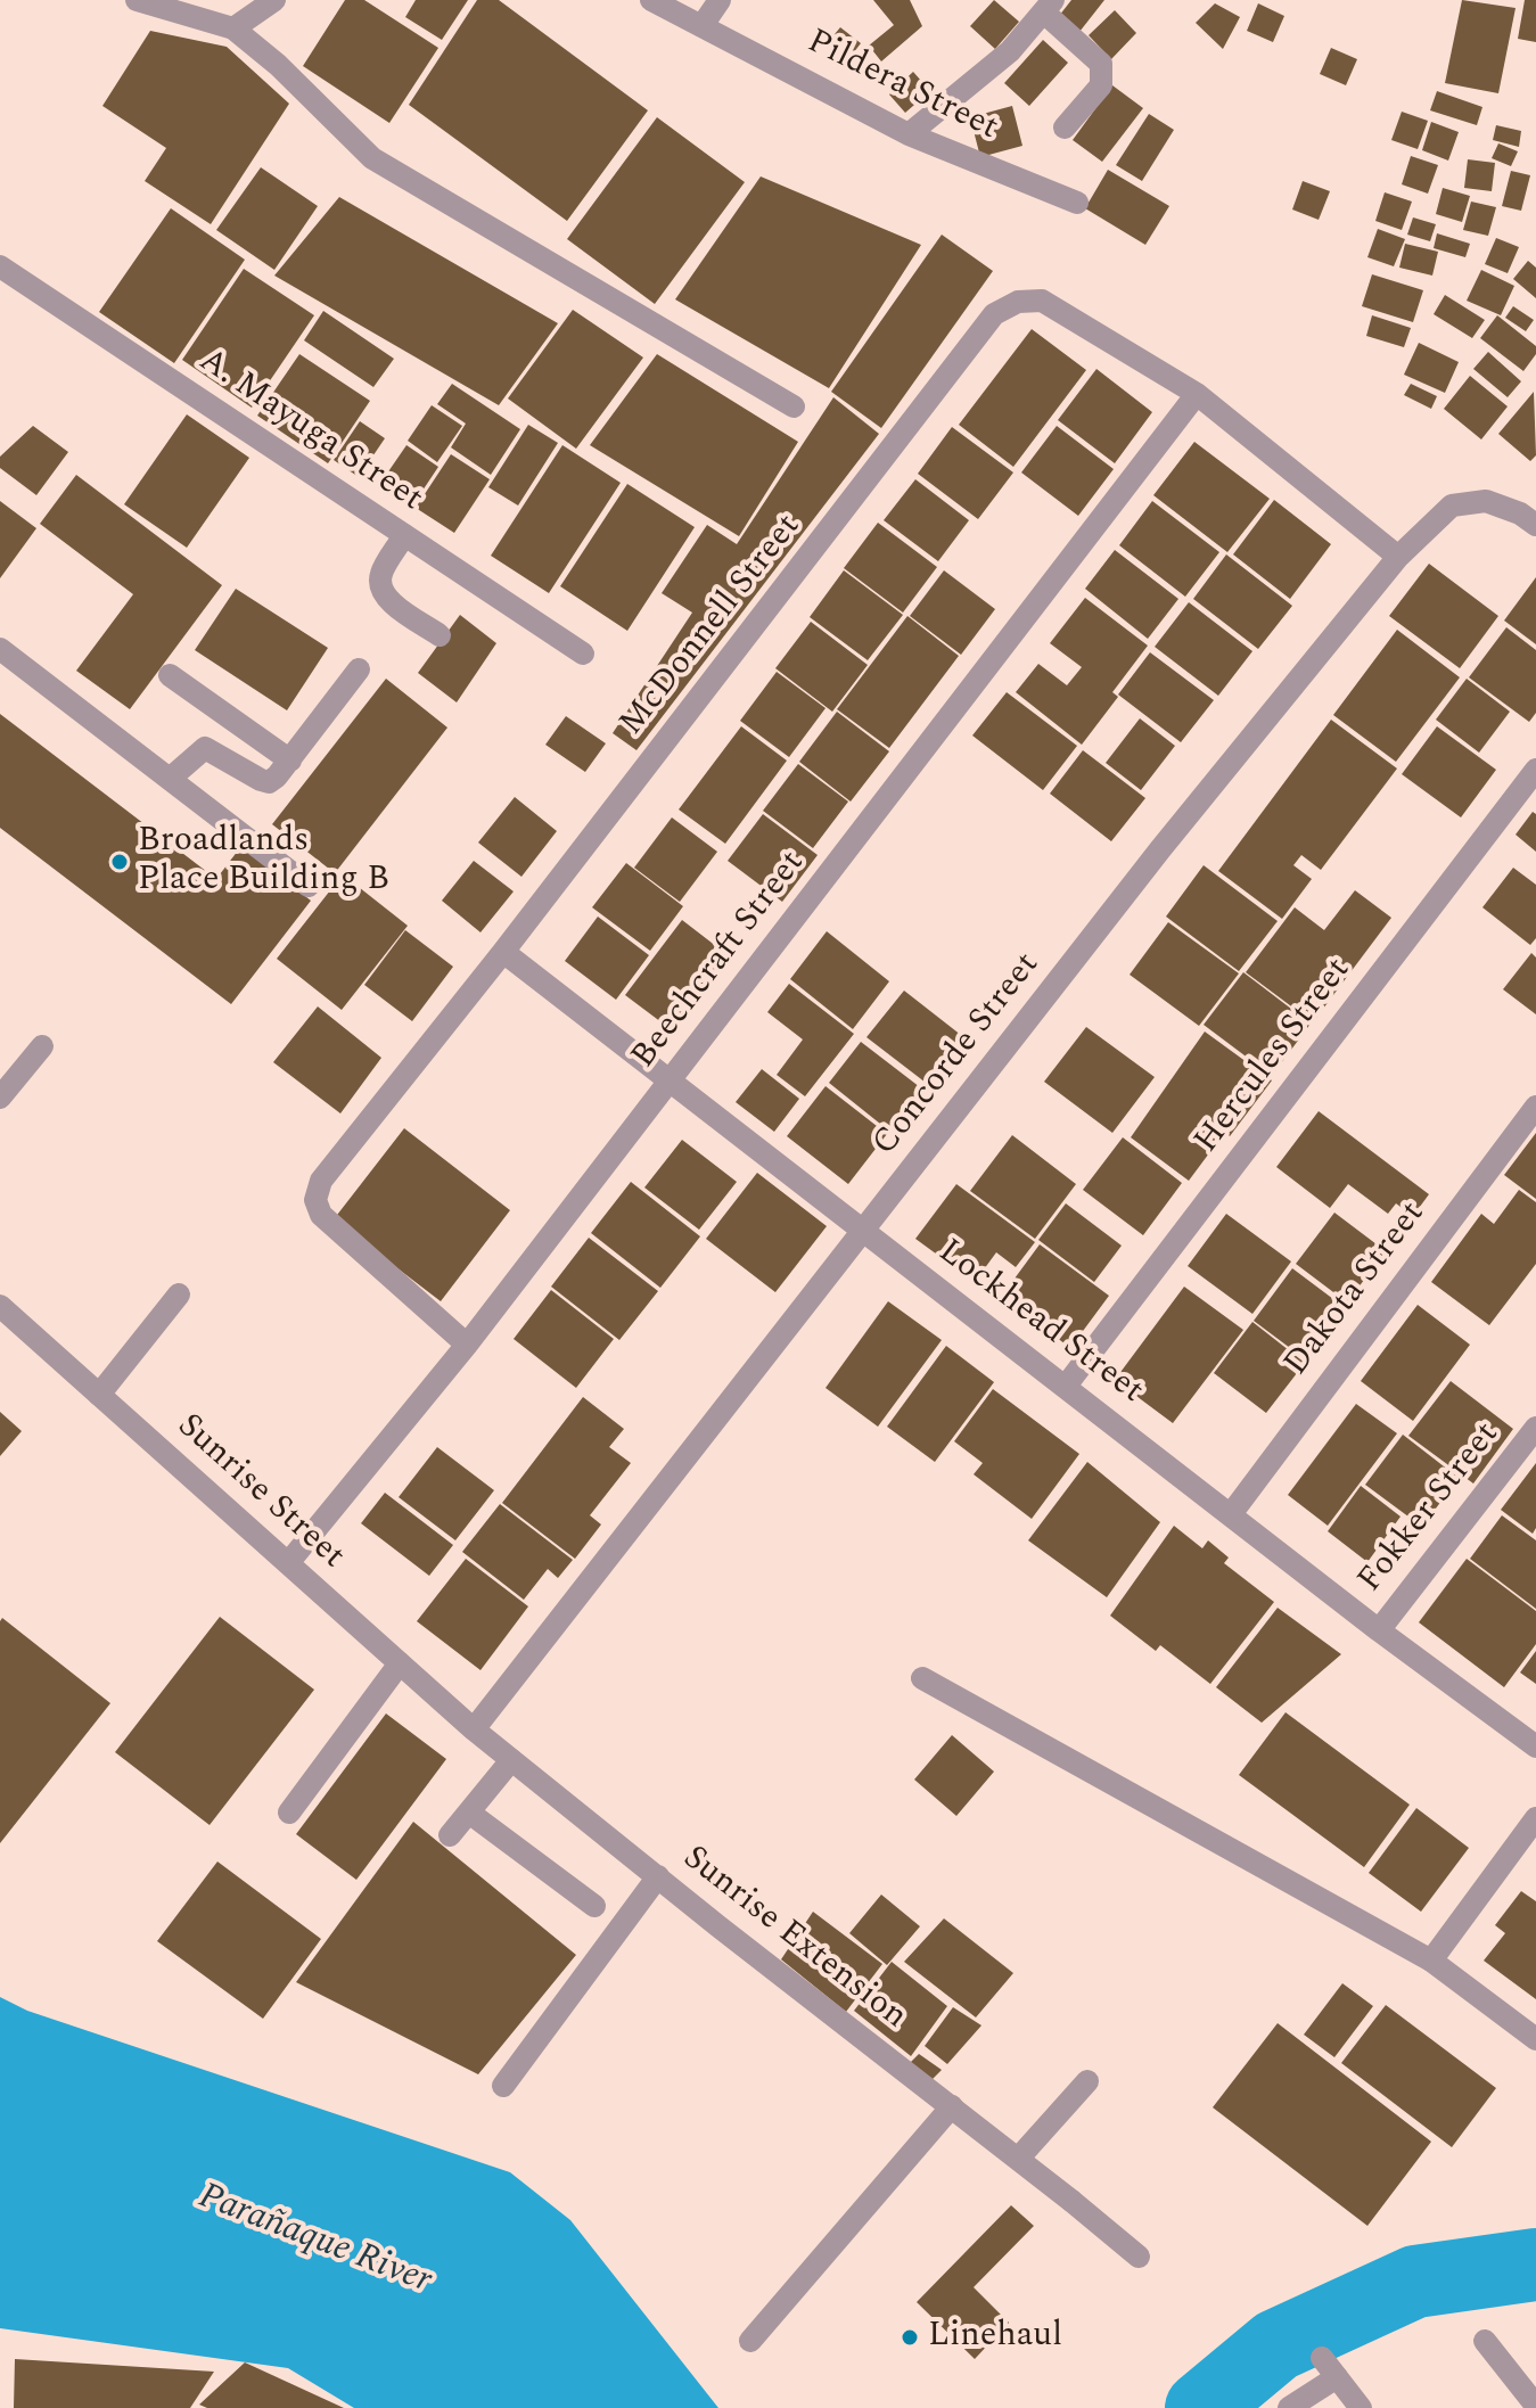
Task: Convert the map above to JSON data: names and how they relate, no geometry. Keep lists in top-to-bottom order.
{
  "streets": {
    "street": [
      "Pildera Street",
      "A. Mayuga Street",
      "McDonnell Street",
      "Beechcraft Street",
      "Concorde Street",
      "Hercules Street",
      "Dakota Street",
      "Lockhead Street",
      "Sunrise Street",
      "Fokker Street",
      "Sunrise Extension"
    ]
  },
  "crossings": [
    ["McDonnell Street", "Beechcraft Street"],
    ["McDonnell Street", "Concorde Street"],
    ["McDonnell Street", "Lockhead Street"],
    ["Beechcraft Street", "Lockhead Street"],
    ["Beechcraft Street", "Sunrise Street"],
    ["Concorde Street", "Lockhead Street"],
    ["Concorde Street", "Sunrise Street"],
    ["Concorde Street", "Sunrise Extension"],
    ["Hercules Street", "Lockhead Street"],
    ["Dakota Street", "Lockhead Street"],
    ["Lockhead Street", "Fokker Street"],
    ["Sunrise Street", "Sunrise Extension"]
  ],
  "water": ["Parañaque River"],
  "places": ["Broadlands Place Building B", "Linehaul"]
}
